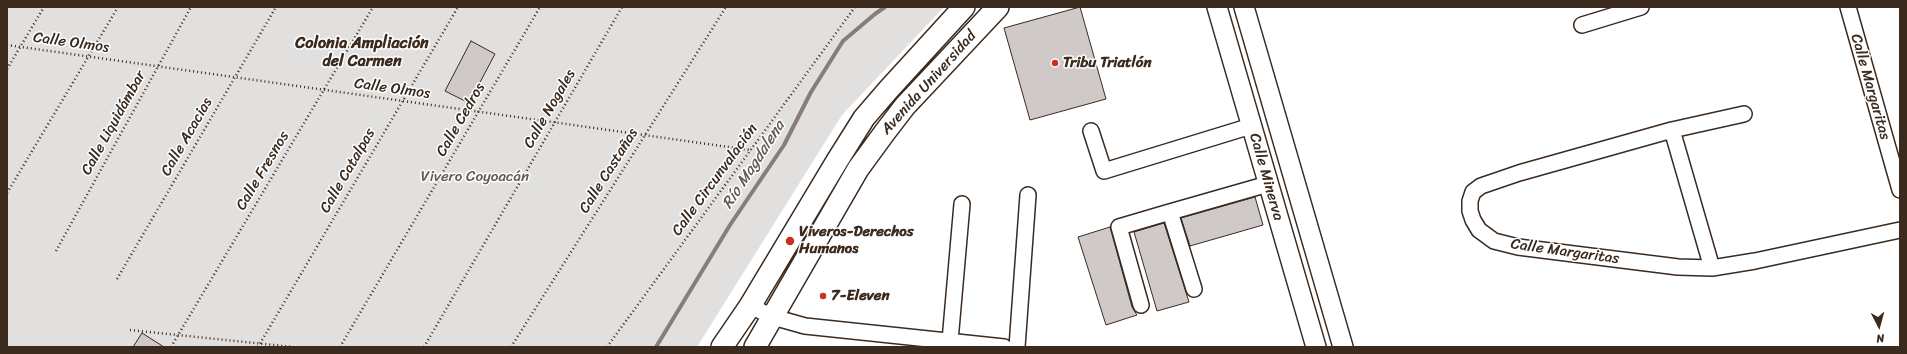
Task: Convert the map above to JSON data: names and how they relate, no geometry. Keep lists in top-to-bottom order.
{
  "streets": {
    "main road": ["Avenida Universidad"],
    "street": ["Calle Margaritas", "Calle Minerva"],
    "path": [
      "Calle Olmos",
      "Calle Nogales",
      "Calle Cedros",
      "Calle Liquidámbar",
      "Calle Acacias",
      "Calle Fresnos",
      "Calle Catalpas",
      "Calle Castañas",
      "Calle Circunvalación"
    ]
  },
  "crossings": [
    ["Calle Olmos", "Calle Nogales"],
    ["Calle Olmos", "Calle Cedros"],
    ["Calle Olmos", "Calle Liquidámbar"],
    ["Calle Olmos", "Calle Acacias"],
    ["Calle Olmos", "Calle Fresnos"],
    ["Calle Olmos", "Calle Catalpas"],
    ["Calle Olmos", "Calle Castañas"],
    ["Calle Olmos", "Calle Circunvalación"]
  ],
  "districts": ["Colonia Ampliación del Carmen"],
  "water": ["Río Magdalena"],
  "parks": ["Vivero Coyoacán"],
  "places": ["Tribu Triatlón", "Viveros-Derechos Humanos", "7-Eleven"],
  "north": "bottom"
}
